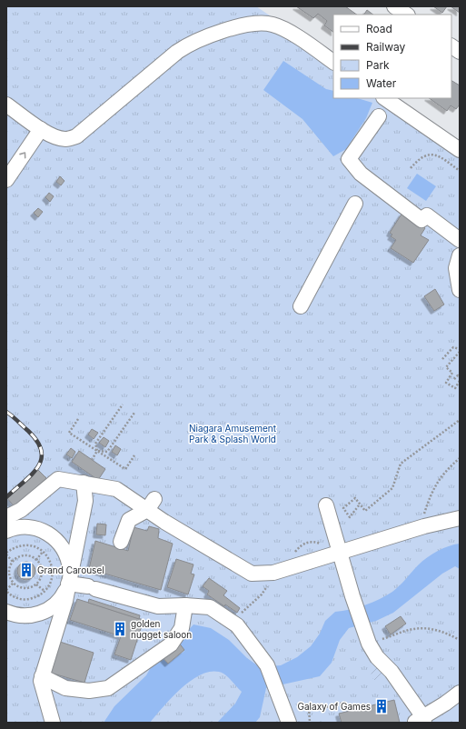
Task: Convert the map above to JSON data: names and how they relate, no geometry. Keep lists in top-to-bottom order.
{
  "parks": ["Niagara Amusement Park & Splash World"],
  "places": {
    "building": ["Grand Carousel", "golden nugget saloon", "Galaxy of Games"]
  },
  "legend": [
    "Road",
    "Railway",
    "Park",
    "Water"
  ]
}
